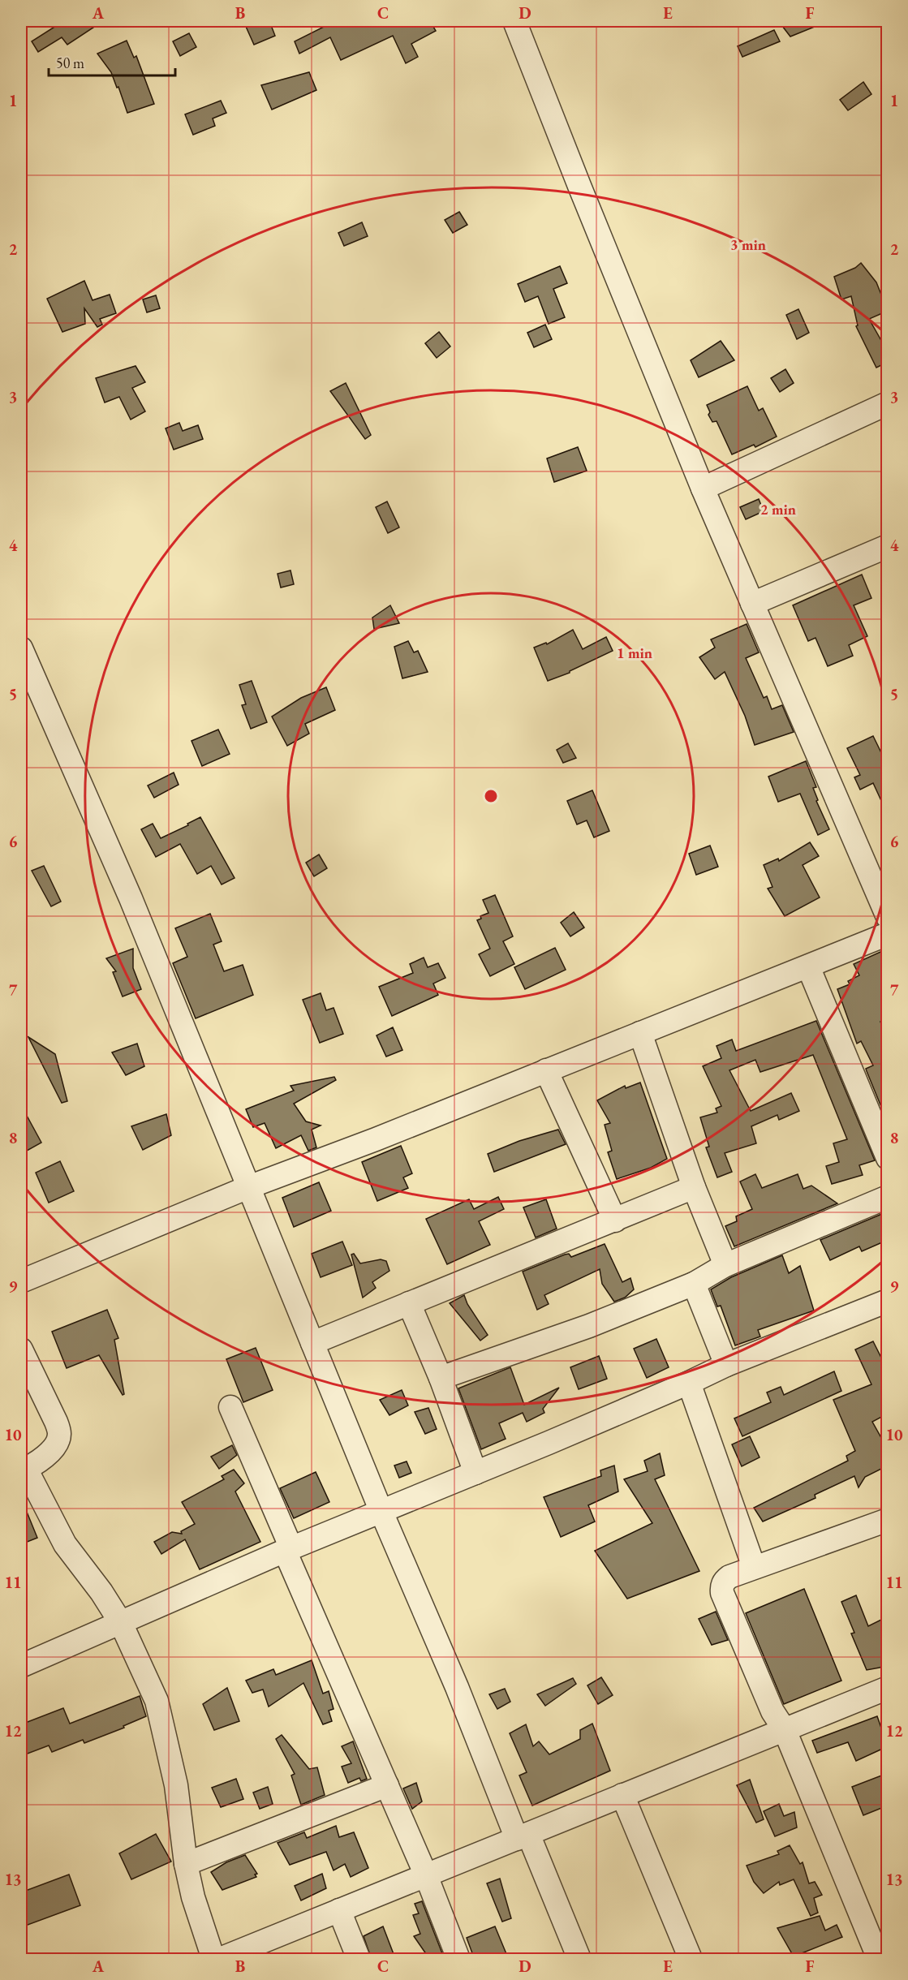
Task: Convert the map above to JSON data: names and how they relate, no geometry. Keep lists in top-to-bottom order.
{
  "scale_bar": "50 m",
  "grid": {
    "columns": [
      "A",
      "B",
      "C",
      "D",
      "E",
      "F"
    ],
    "rows": [
      "1",
      "2",
      "3",
      "4",
      "5",
      "6",
      "7",
      "8",
      "9",
      "10",
      "11",
      "12",
      "13"
    ]
  },
  "rings": ["3 min", "2 min", "1 min"]
}
